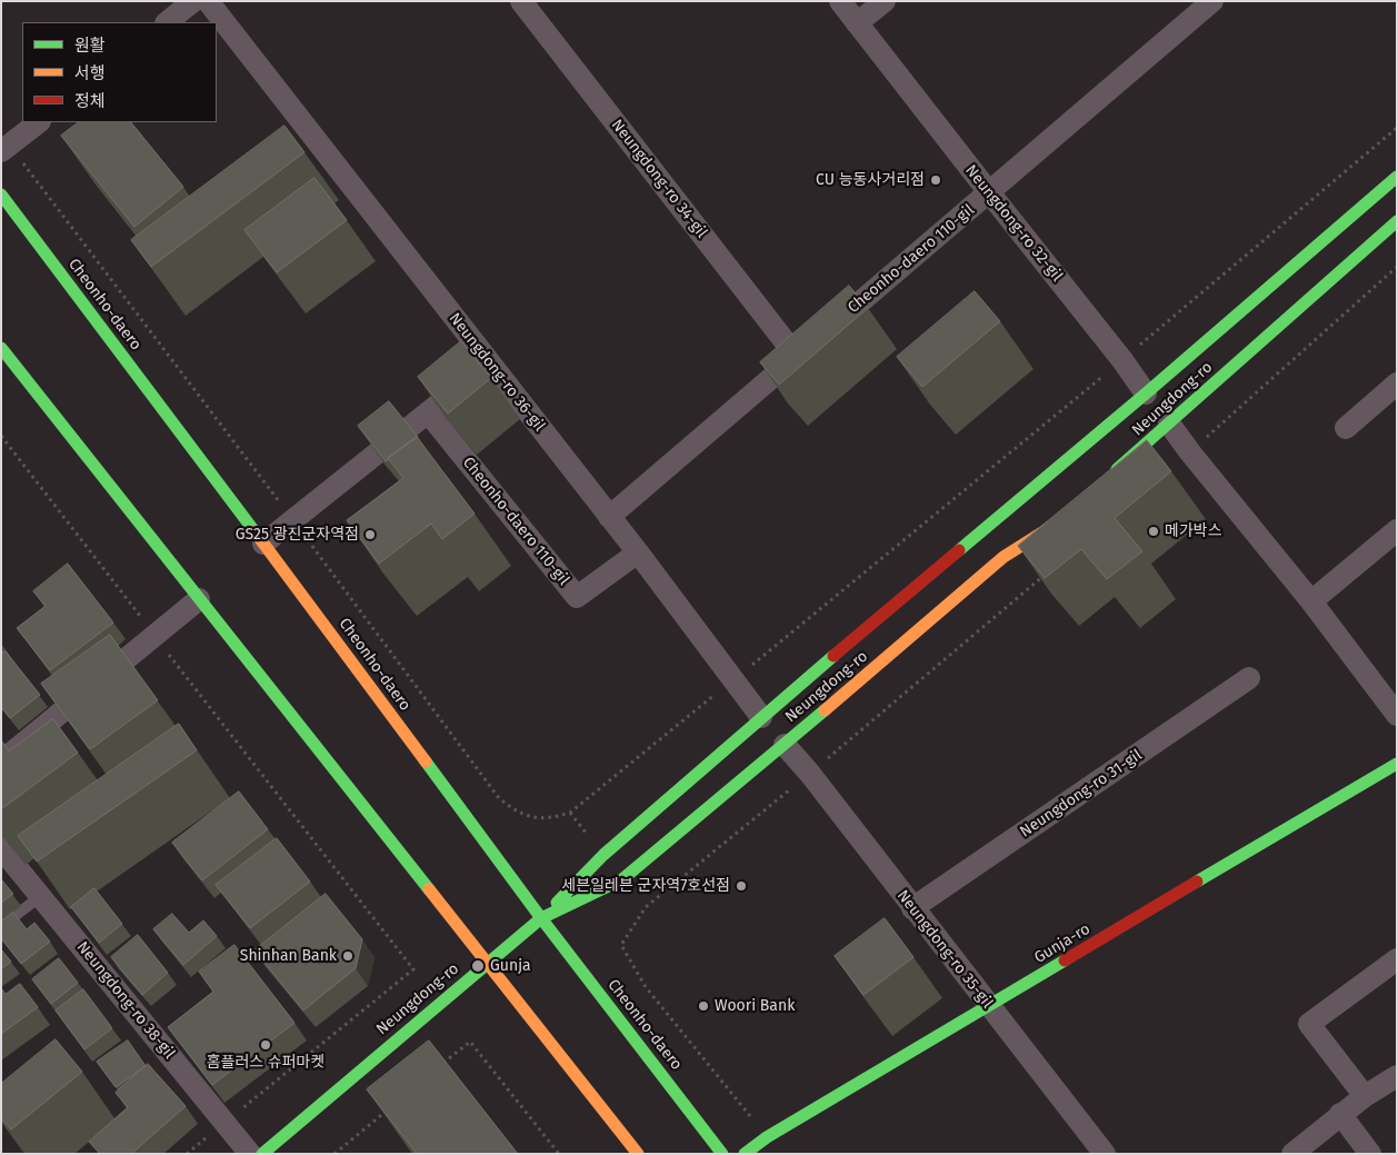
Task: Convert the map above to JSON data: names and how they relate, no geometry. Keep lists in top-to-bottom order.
{
  "streets": {
    "main road": [
      "Cheonho-daero",
      "Neungdong-ro 36-gil",
      "Neungdong-ro",
      "Gunja-ro"
    ],
    "street": [
      "Neungdong-ro 34-gil",
      "Neungdong-ro 32-gil",
      "Cheonho-daero 110-gil",
      "Neungdong-ro 31-gil",
      "Neungdong-ro 35-gil",
      "Neungdong-ro 38-gil"
    ]
  },
  "crossings": [
    ["Neungdong-ro 34-gil", "Cheonho-daero 110-gil"],
    ["Neungdong-ro 32-gil", "Cheonho-daero 110-gil"],
    ["Neungdong-ro 32-gil", "Neungdong-ro"],
    ["Cheonho-daero 110-gil", "Neungdong-ro 36-gil"],
    ["Cheonho-daero", "Neungdong-ro 36-gil"],
    ["Cheonho-daero", "Neungdong-ro"],
    ["Cheonho-daero", "Gunja-ro"],
    ["Cheonho-daero", "Neungdong-ro 35-gil"],
    ["Neungdong-ro 36-gil", "Neungdong-ro"],
    ["Neungdong-ro 36-gil", "Neungdong-ro 35-gil"],
    ["Neungdong-ro", "Neungdong-ro 35-gil"],
    ["Neungdong-ro 31-gil", "Neungdong-ro 35-gil"],
    ["Gunja-ro", "Neungdong-ro 35-gil"]
  ],
  "places": [
    "CU 능동사거리점",
    "메가박스",
    "GS25 광진군자역점",
    "세븐일레븐 군자역7호선점",
    "Shinhan Bank",
    "Gunja",
    "Woori Bank",
    "홈플러스 슈퍼마켓"
  ],
  "legend": ["원활", "서행", "정체"]
}
